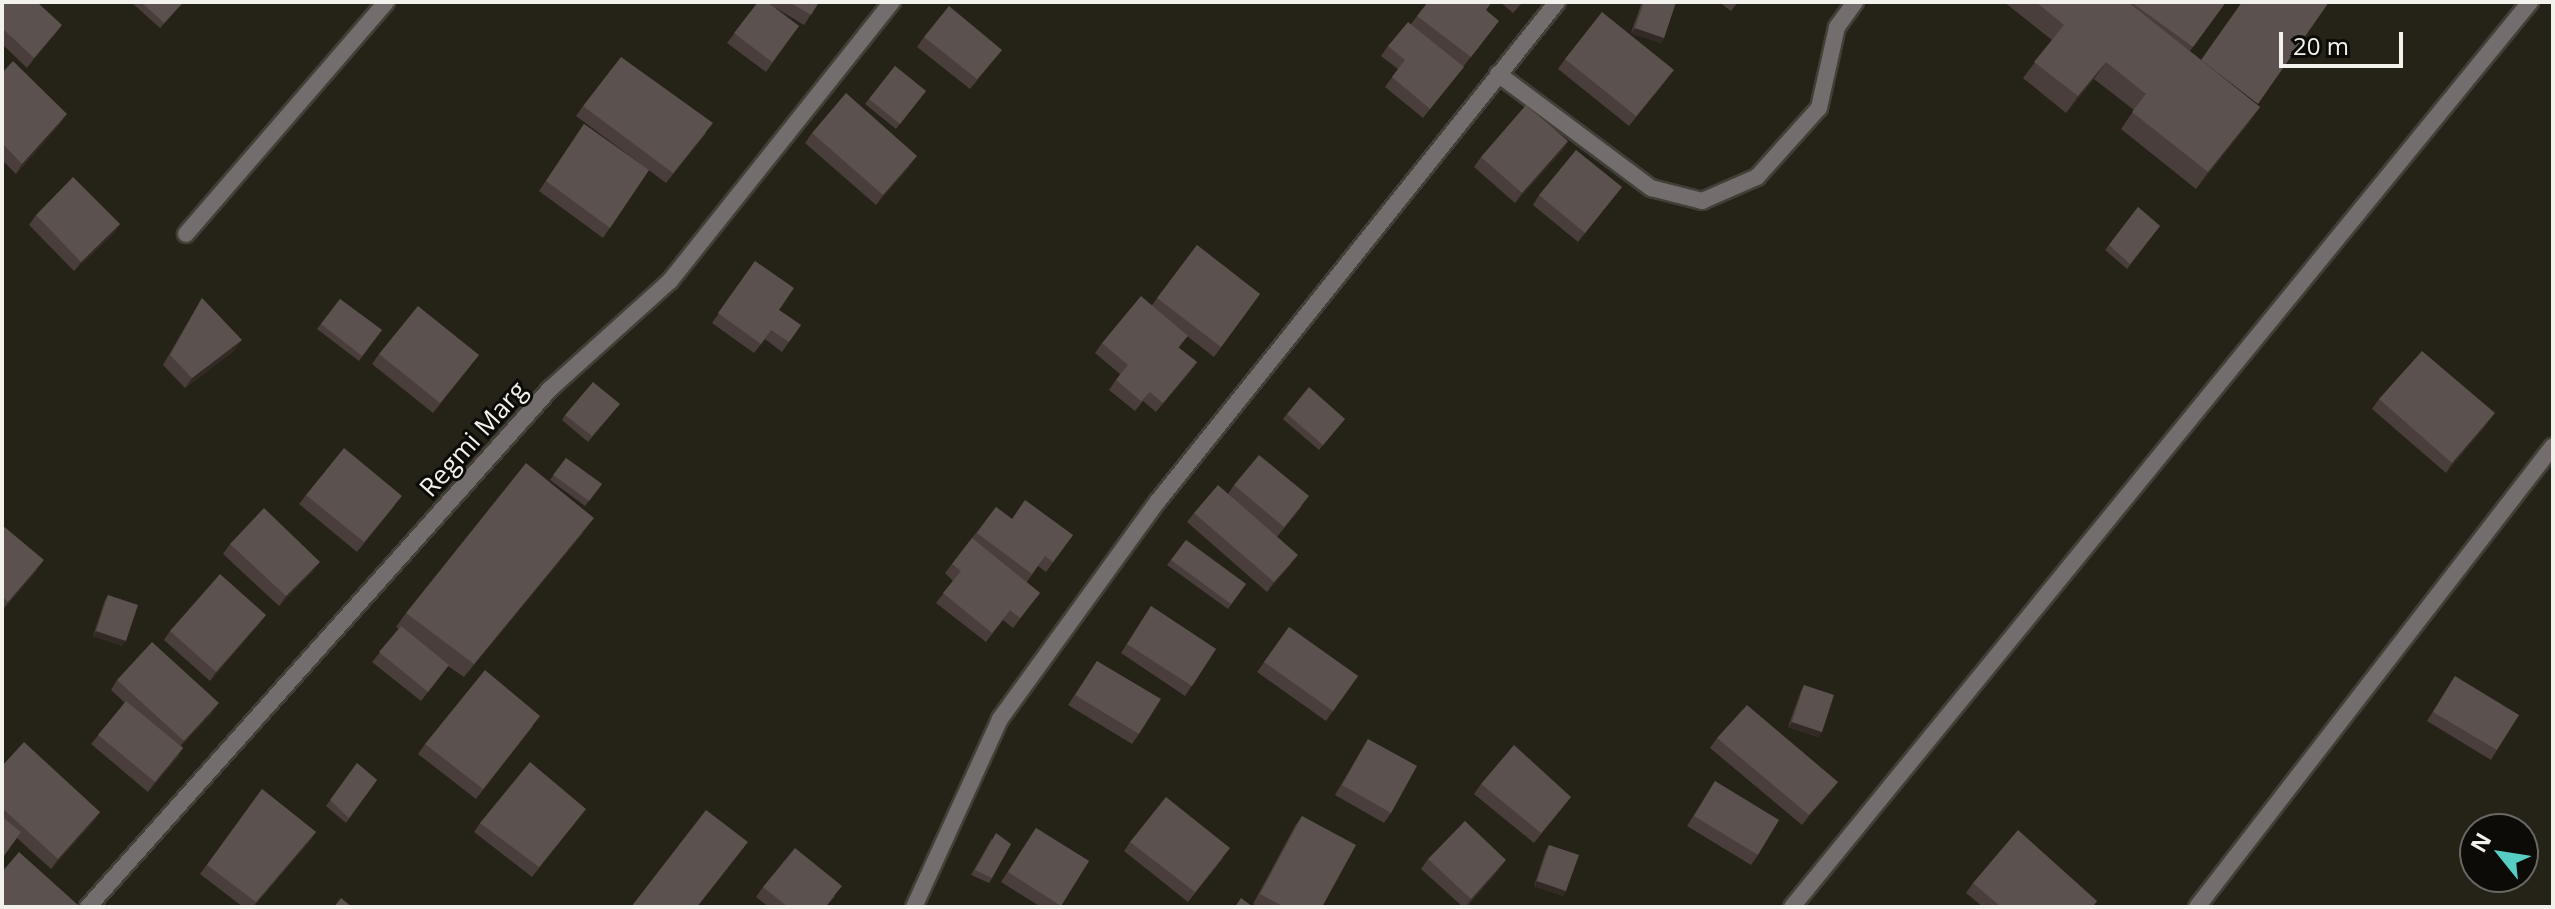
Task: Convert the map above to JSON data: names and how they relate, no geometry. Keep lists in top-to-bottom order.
{
  "streets": {
    "street": ["Regmi Marg"]
  },
  "scale_bar": "20 m",
  "north": "top left"
}
